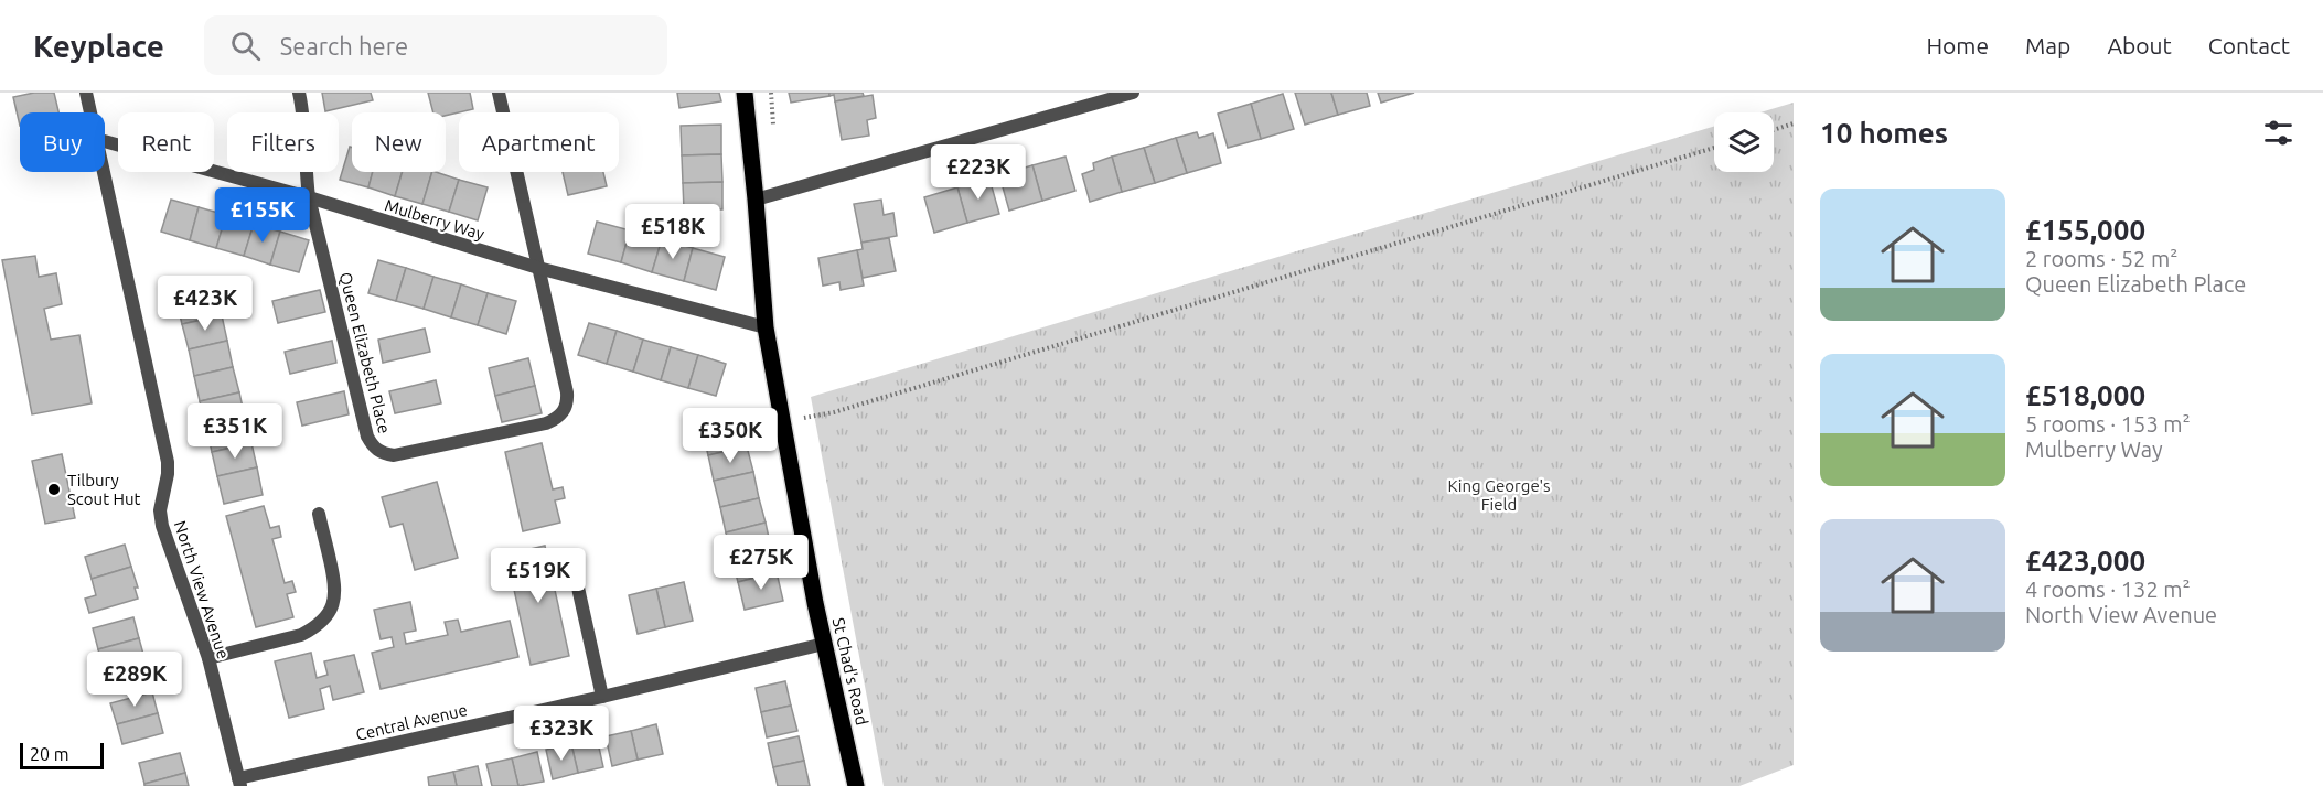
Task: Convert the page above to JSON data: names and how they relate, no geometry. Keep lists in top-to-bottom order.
{
  "streets": {
    "main road": ["St Chad's Road"],
    "street": [
      "Mulberry Way",
      "Queen Elizabeth Place",
      "North View Avenue",
      "Central Avenue"
    ]
  },
  "crossings": [
    ["Mulberry Way", "Queen Elizabeth Place"],
    ["Mulberry Way", "St Chad's Road"],
    ["North View Avenue", "Central Avenue"],
    ["St Chad's Road", "Central Avenue"]
  ],
  "parks": ["King George's Field"],
  "places": ["Tilbury Scout Hut"],
  "scale_bar": "20 m",
  "page": {
    "header": "Keyplace",
    "search": "Search here",
    "nav": [
      "Home",
      "Map",
      "About",
      "Contact"
    ],
    "heading": "10 homes",
    "chip": [
      "Buy",
      "Rent",
      "Filters",
      "New",
      "Apartment"
    ],
    "price": [
      "£223K",
      "£155K",
      "£518K",
      "£423K",
      "£351K",
      "£350K",
      "£275K",
      "£519K",
      "£289K",
      "£323K"
    ],
    "list": [
      {
        "name": "£155,000",
        "note": "2 rooms · 52 m² · Queen Elizabeth Place"
      },
      {
        "name": "£518,000",
        "note": "5 rooms · 153 m² · Mulberry Way"
      },
      {
        "name": "£423,000",
        "note": "4 rooms · 132 m² · North View Avenue"
      }
    ],
    "scale": "20 m"
  }
}
